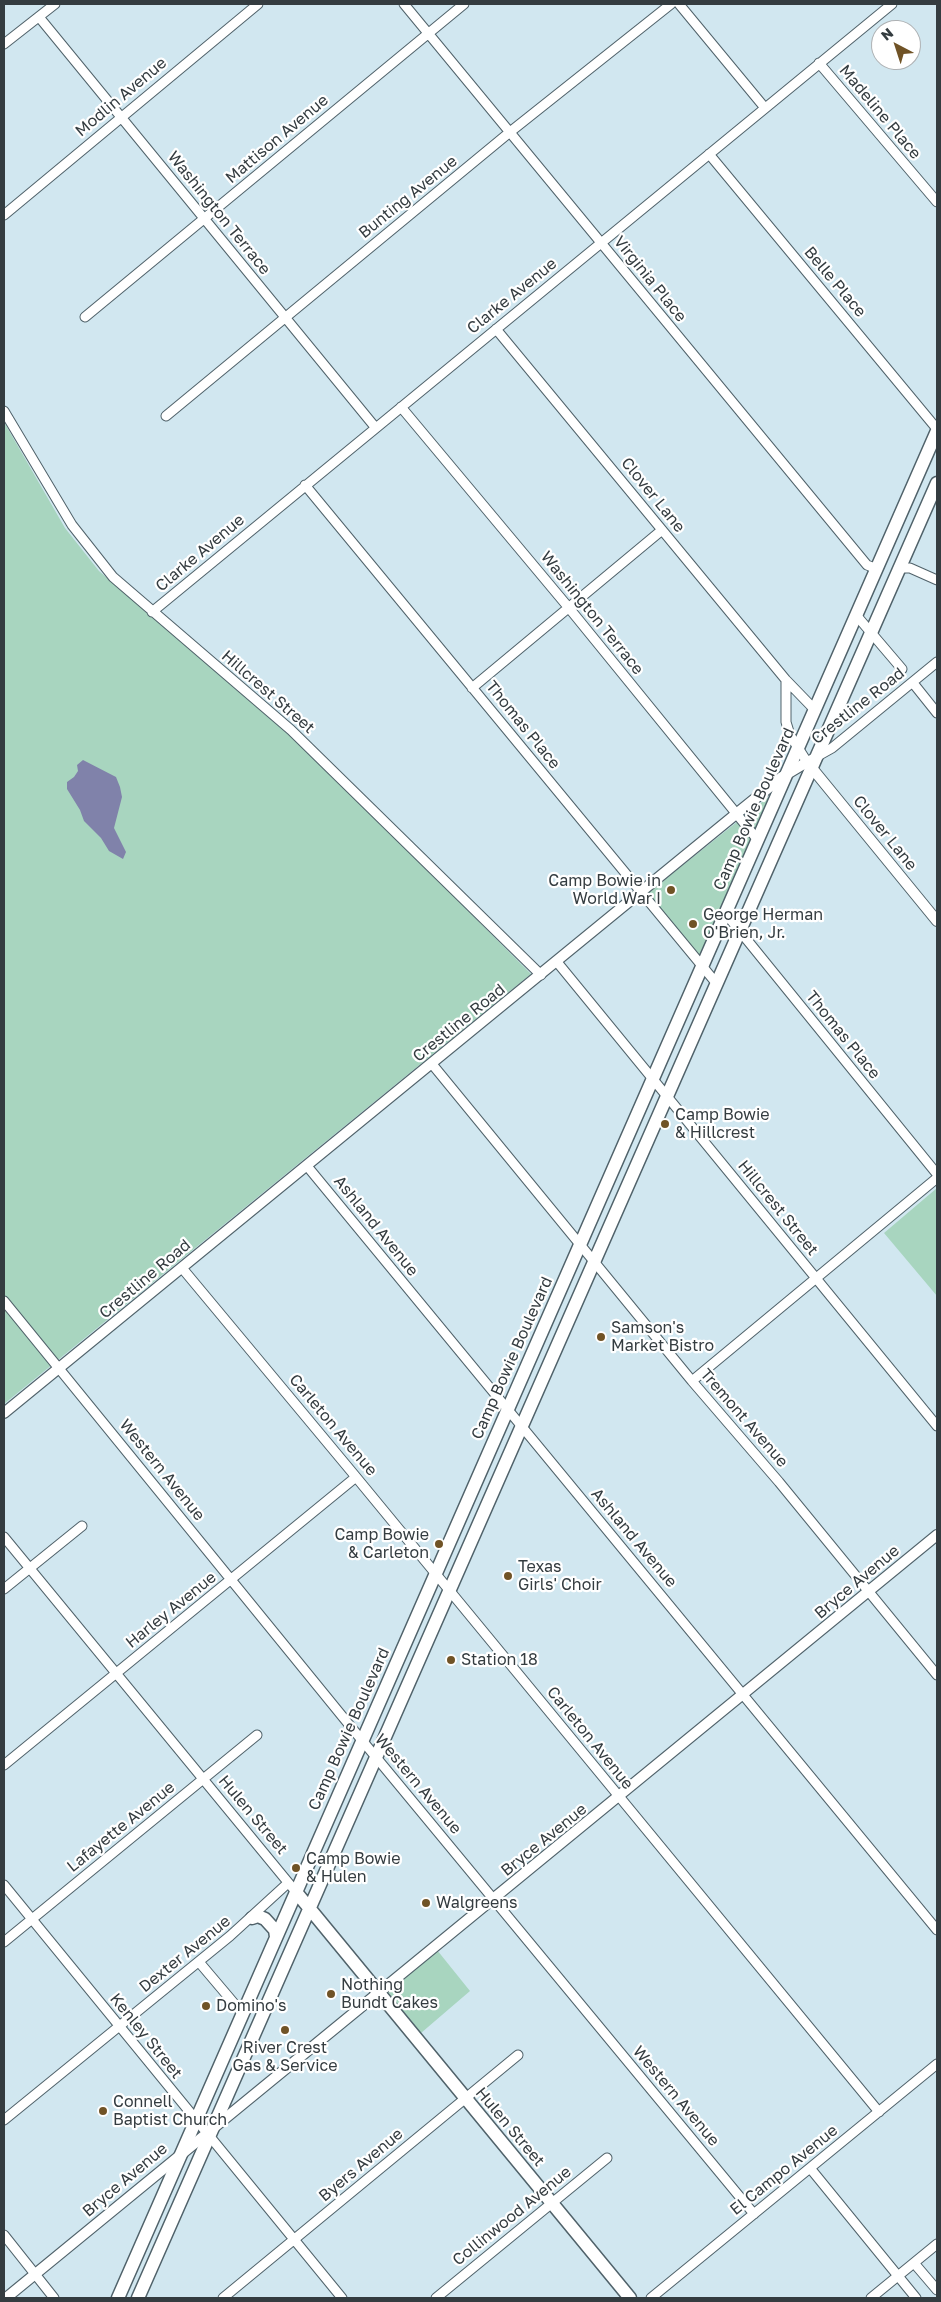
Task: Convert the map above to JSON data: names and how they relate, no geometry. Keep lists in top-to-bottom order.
{
  "streets": {
    "main road": ["Camp Bowie Boulevard", "Hulen Street"],
    "street": [
      "Modlin Avenue",
      "Madeline Place",
      "Mattison Avenue",
      "Bunting Avenue",
      "Washington Terrace",
      "Virginia Place",
      "Belle Place",
      "Clarke Avenue",
      "Clover Lane",
      "Hillcrest Street",
      "Crestline Road",
      "Thomas Place",
      "Ashland Avenue",
      "Tremont Avenue",
      "Carleton Avenue",
      "Western Avenue",
      "Bryce Avenue",
      "Harley Avenue",
      "Lafayette Avenue",
      "Dexter Avenue",
      "Kenley Street",
      "Byers Avenue",
      "El Campo Avenue",
      "Collinwood Avenue"
    ]
  },
  "crossings": [
    ["Modlin Avenue", "Washington Terrace"],
    ["Madeline Place", "Clarke Avenue"],
    ["Mattison Avenue", "Washington Terrace"],
    ["Mattison Avenue", "Virginia Place"],
    ["Bunting Avenue", "Washington Terrace"],
    ["Bunting Avenue", "Virginia Place"],
    ["Washington Terrace", "Clarke Avenue"],
    ["Washington Terrace", "Crestline Road"],
    ["Washington Terrace", "Camp Bowie Boulevard"],
    ["Virginia Place", "Clarke Avenue"],
    ["Virginia Place", "Camp Bowie Boulevard"],
    ["Belle Place", "Clarke Avenue"],
    ["Belle Place", "Camp Bowie Boulevard"],
    ["Clarke Avenue", "Clover Lane"],
    ["Clarke Avenue", "Hillcrest Street"],
    ["Clarke Avenue", "Thomas Place"],
    ["Clover Lane", "Crestline Road"],
    ["Clover Lane", "Camp Bowie Boulevard"],
    ["Hillcrest Street", "Crestline Road"],
    ["Hillcrest Street", "Camp Bowie Boulevard"],
    ["Crestline Road", "Thomas Place"],
    ["Crestline Road", "Camp Bowie Boulevard"],
    ["Crestline Road", "Ashland Avenue"],
    ["Crestline Road", "Tremont Avenue"],
    ["Crestline Road", "Carleton Avenue"],
    ["Crestline Road", "Western Avenue"],
    ["Thomas Place", "Camp Bowie Boulevard"],
    ["Camp Bowie Boulevard", "Ashland Avenue"],
    ["Camp Bowie Boulevard", "Tremont Avenue"],
    ["Camp Bowie Boulevard", "Carleton Avenue"],
    ["Camp Bowie Boulevard", "Western Avenue"],
    ["Camp Bowie Boulevard", "Bryce Avenue"],
    ["Camp Bowie Boulevard", "Hulen Street"],
    ["Camp Bowie Boulevard", "Dexter Avenue"],
    ["Camp Bowie Boulevard", "Kenley Street"],
    ["Ashland Avenue", "Bryce Avenue"],
    ["Tremont Avenue", "Bryce Avenue"],
    ["Carleton Avenue", "Bryce Avenue"],
    ["Carleton Avenue", "Harley Avenue"],
    ["Carleton Avenue", "El Campo Avenue"],
    ["Western Avenue", "Bryce Avenue"],
    ["Western Avenue", "Harley Avenue"],
    ["Western Avenue", "El Campo Avenue"],
    ["Bryce Avenue", "Hulen Street"],
    ["Bryce Avenue", "Kenley Street"],
    ["Harley Avenue", "Hulen Street"],
    ["Hulen Street", "Lafayette Avenue"],
    ["Hulen Street", "Dexter Avenue"],
    ["Hulen Street", "Byers Avenue"],
    ["Hulen Street", "Collinwood Avenue"],
    ["Lafayette Avenue", "Kenley Street"],
    ["Dexter Avenue", "Kenley Street"],
    ["Kenley Street", "Byers Avenue"]
  ],
  "places": [
    "Camp Bowie in World War I",
    "George Herman O'Brien, Jr.",
    "Camp Bowie & Hillcrest",
    "Samson's Market Bistro",
    "Camp Bowie & Carleton",
    "Texas Girls' Choir",
    "Station 18",
    "Camp Bowie & Hulen",
    "Walgreens",
    "Nothing Bundt Cakes",
    "Domino's",
    "River Crest Gas & Service",
    "Connell Baptist Church"
  ],
  "north": "top left"
}
